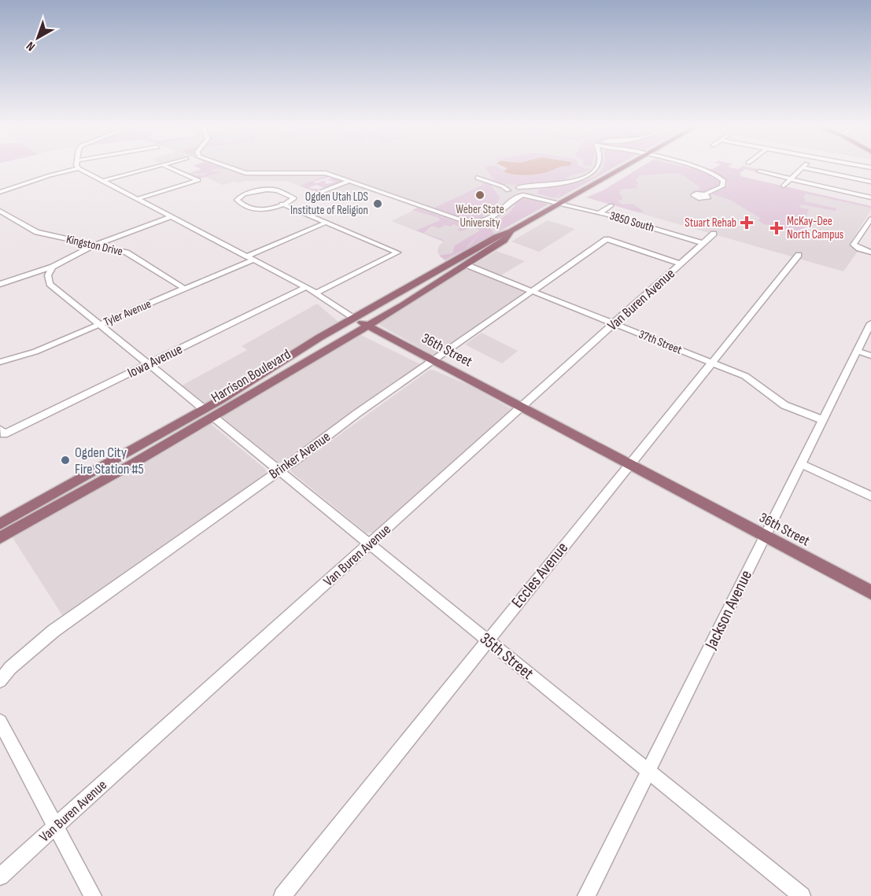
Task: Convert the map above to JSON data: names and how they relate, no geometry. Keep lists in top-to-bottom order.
{
  "streets": {
    "main road": ["36th Street", "Harrison Boulevard"],
    "street": [
      "3850 South",
      "Kingston Drive",
      "Van Buren Avenue",
      "Tyler Avenue",
      "37th Street",
      "Iowa Avenue",
      "Brinker Avenue",
      "Eccles Avenue",
      "Jackson Avenue",
      "35th Street"
    ]
  },
  "crossings": [
    ["3850 South", "Van Buren Avenue"],
    ["3850 South", "Harrison Boulevard"],
    ["Kingston Drive", "Tyler Avenue"],
    ["Van Buren Avenue", "37th Street"],
    ["Van Buren Avenue", "36th Street"],
    ["Van Buren Avenue", "Brinker Avenue"],
    ["Van Buren Avenue", "35th Street"],
    ["Tyler Avenue", "36th Street"],
    ["Tyler Avenue", "35th Street"],
    ["37th Street", "Harrison Boulevard"],
    ["37th Street", "Brinker Avenue"],
    ["37th Street", "Eccles Avenue"],
    ["37th Street", "Jackson Avenue"],
    ["36th Street", "Iowa Avenue"],
    ["36th Street", "Harrison Boulevard"],
    ["36th Street", "Brinker Avenue"],
    ["36th Street", "Eccles Avenue"],
    ["36th Street", "Jackson Avenue"],
    ["Iowa Avenue", "35th Street"],
    ["Harrison Boulevard", "35th Street"],
    ["Brinker Avenue", "35th Street"],
    ["Eccles Avenue", "35th Street"],
    ["Jackson Avenue", "35th Street"]
  ],
  "places": {
    "other": ["Weber State University", "Ogden Utah LDS Institute of Religion", "Ogden City Fire Station #5"],
    "health": ["Stuart Rehab", "McKay-Dee North Campus"]
  },
  "north": "bottom left"
}
